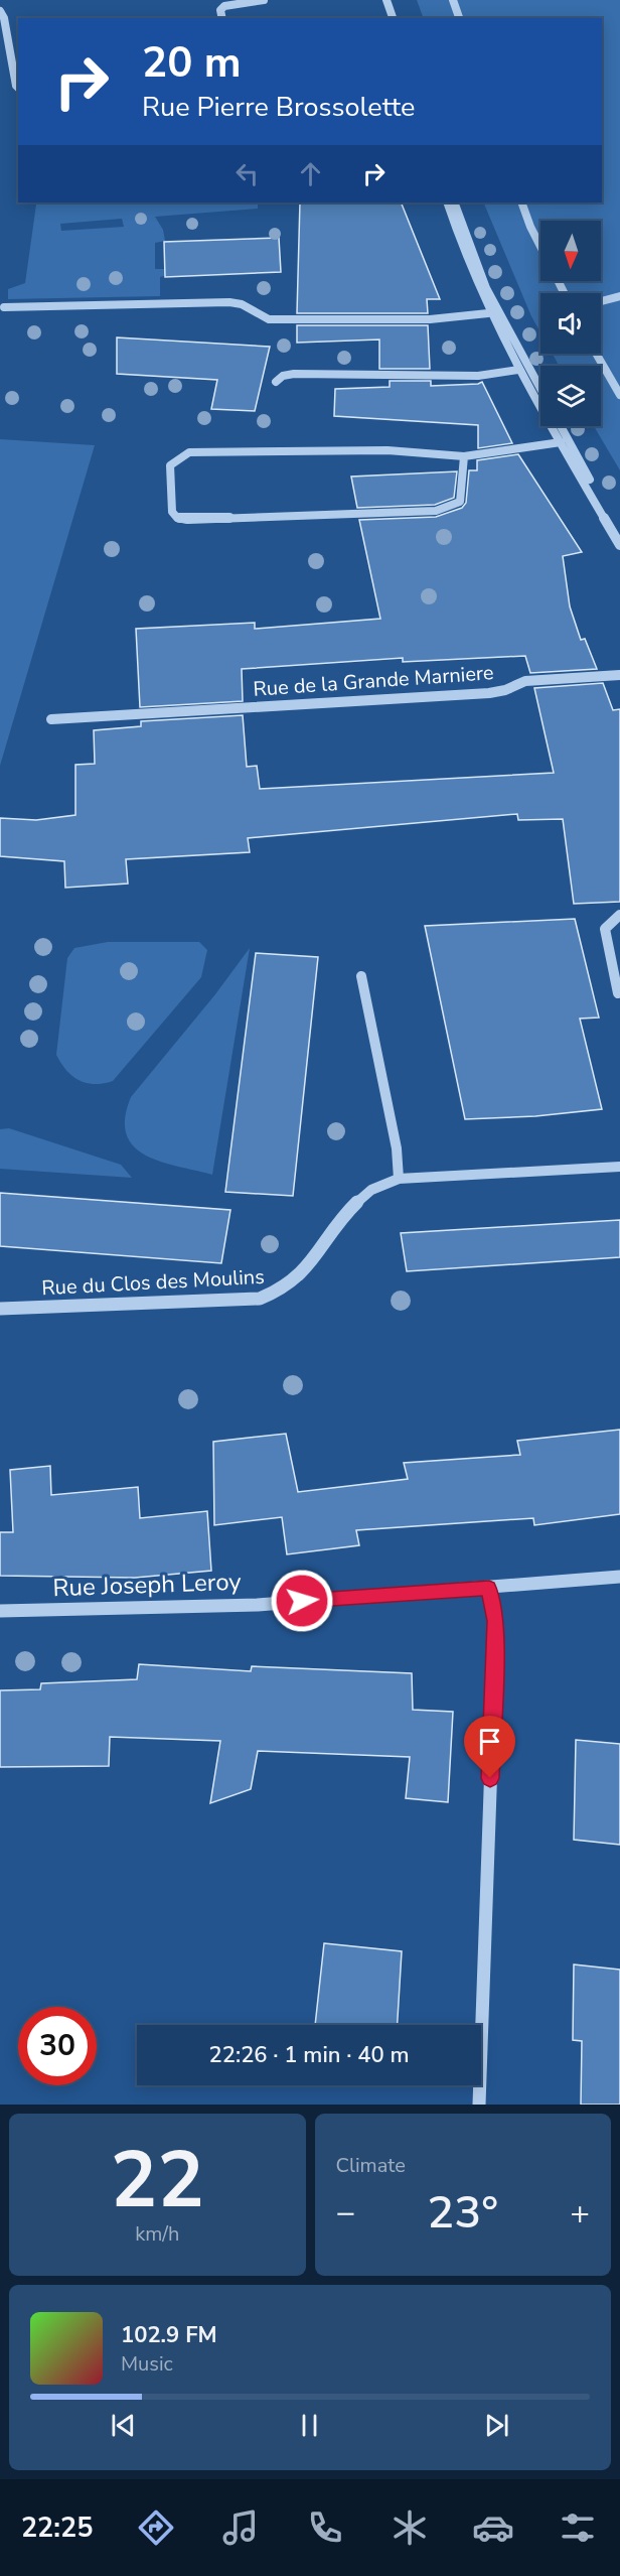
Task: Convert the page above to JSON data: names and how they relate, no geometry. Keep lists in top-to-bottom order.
{
  "streets": {
    "street": ["Rue de la Grande Marniere", "Rue du Clos des Moulins", "Rue Joseph Leroy"]
  },
  "north": "bottom",
  "page": {
    "turn": ["20 m", "Rue Pierre Brossolette"],
    "limit": "30",
    "trip": "22:26 · 1 min · 40 m",
    "tile": [
      ["22", "km/h"],
      "Climate"
    ],
    "heat": ["−", "23°", "+"],
    "song": ["102.9 FM", "Music"],
    "tabs": "22:25"
  }
}
